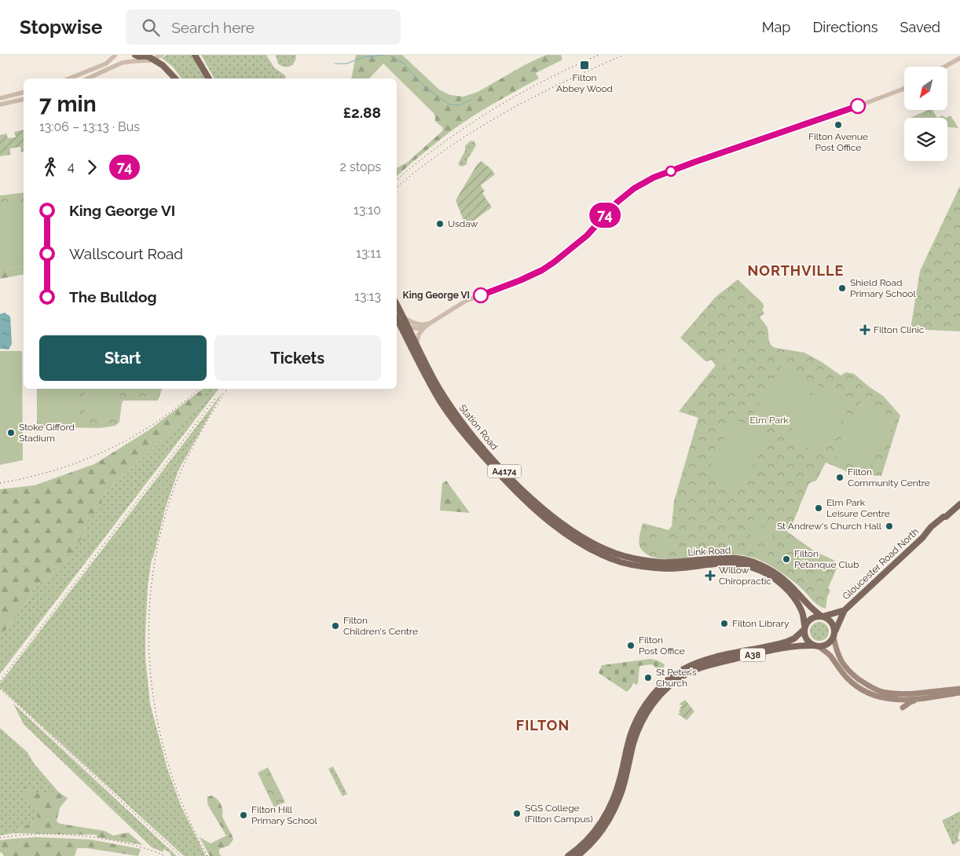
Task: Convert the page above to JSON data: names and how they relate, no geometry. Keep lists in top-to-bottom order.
{
  "streets": {
    "main road": [
      "Station Road",
      "A4174",
      "Link Road",
      "Gloucester Road North",
      "A38"
    ]
  },
  "crossings": [
    ["Station Road", "A4174"],
    ["Station Road", "Link Road"],
    ["A4174", "Link Road"],
    ["Link Road", "Gloucester Road North"],
    ["Link Road", "A38"],
    ["Gloucester Road North", "A38"]
  ],
  "districts": ["NORTHVILLE", "FILTON"],
  "parks": ["Elm Park"],
  "places": {
    "transit": ["Filton Abbey Wood"],
    "other": [
      "Filton Avenue Post Office",
      "Usdaw",
      "Shield Road Primary School",
      "King George VI",
      "Stoke Gifford Stadium",
      "Filton Community Centre",
      "Elm Park Leisure Centre",
      "St Andrew's Church Hall",
      "Filton Pétanque Club",
      "Filton Library",
      "Filton Children's Centre",
      "Filton Post Office",
      "St Peter's Church",
      "SGS College (Filton Campus)",
      "Filton Hill Primary School"
    ],
    "health": ["Filton Clinic", "Willow Chiropractic"]
  },
  "lines": ["bus line 74"],
  "north": "bottom left",
  "page": {
    "header": "Stopwise",
    "search": "Search here",
    "nav": ["Map", "Directions", "Saved"],
    "on_map": "74",
    "heading": ["7 min", "13:06 – 13:13 · Bus", "£2.88"],
    "legs": ["4", "74", "2 stops"],
    "list": [
      {
        "name": "King George VI",
        "value": "13:10"
      },
      {
        "name": "Wallscourt Road",
        "value": "13:11"
      },
      {
        "name": "The Bulldog",
        "value": "13:13"
      }
    ],
    "buttons": ["Start", "Tickets"]
  }
}
